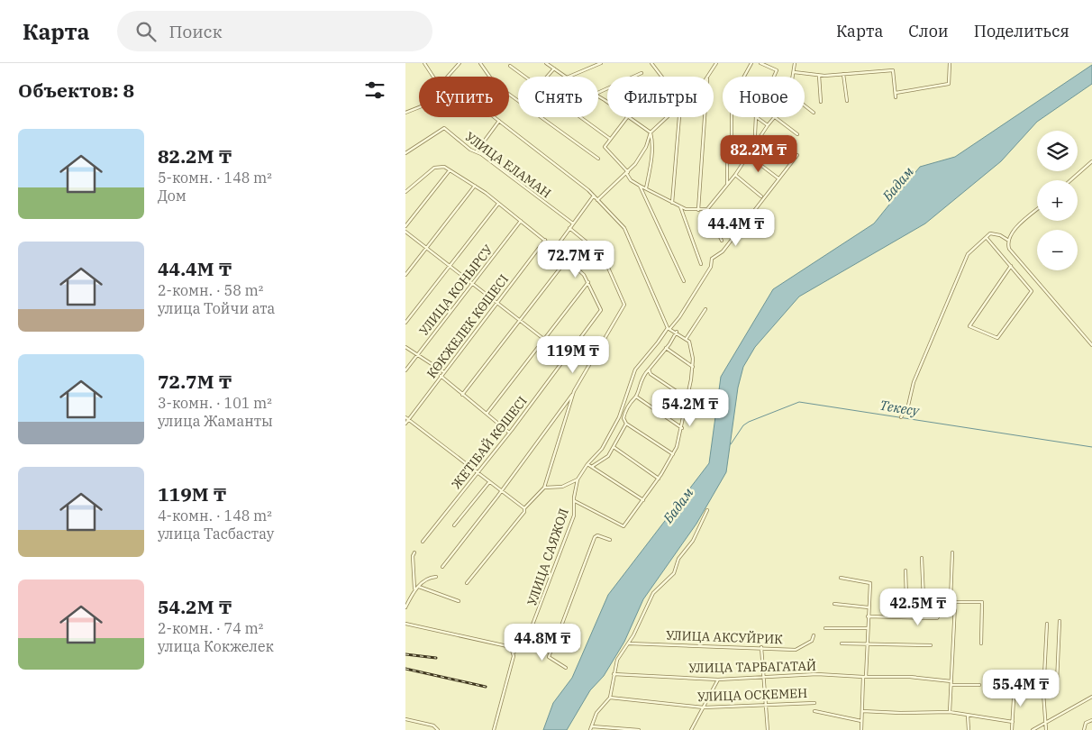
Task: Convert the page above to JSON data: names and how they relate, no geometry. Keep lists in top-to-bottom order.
{
  "streets": {
    "street": [
      "УЛИЦА ЕЛАМАН",
      "УЛИЦА КОНЫРСУ",
      "КӨКЖЕЛЕК КӨШЕСІ",
      "ЖЕТІБАЙ КӨШЕСІ",
      "УЛИЦА САЯЖОЛ",
      "УЛИЦА АКСУЙРИК",
      "УЛИЦА ТАРБАГАТАЙ",
      "УЛИЦА ОСКЕМЕН"
    ]
  },
  "water": ["Бадам", "Текесу"],
  "page": {
    "header": "Карта",
    "search": "Поиск",
    "nav": ["Карта", "Слои", "Поделиться"],
    "heading": "Объектов: 8",
    "chip": [
      "Купить",
      "Снять",
      "Фильтры",
      "Новое"
    ],
    "list": [
      {
        "name": "82.2M ₸",
        "note": "5-комн. · 148 m² · Дом"
      },
      {
        "name": "44.4M ₸",
        "note": "2-комн. · 58 m² · улица Тойчи ата"
      },
      {
        "name": "72.7M ₸",
        "note": "3-комн. · 101 m² · улица Жаманты"
      },
      {
        "name": "119M ₸",
        "note": "4-комн. · 148 m² · улица Тасбастау"
      },
      {
        "name": "54.2M ₸",
        "note": "2-комн. · 74 m² · улица Кокжелек"
      }
    ],
    "map_buttons": ["+", "−"],
    "price": [
      "82.2M ₸",
      "44.4M ₸",
      "72.7M ₸",
      "119M ₸",
      "54.2M ₸",
      "42.5M ₸",
      "44.8M ₸",
      "55.4M ₸"
    ]
  }
}
